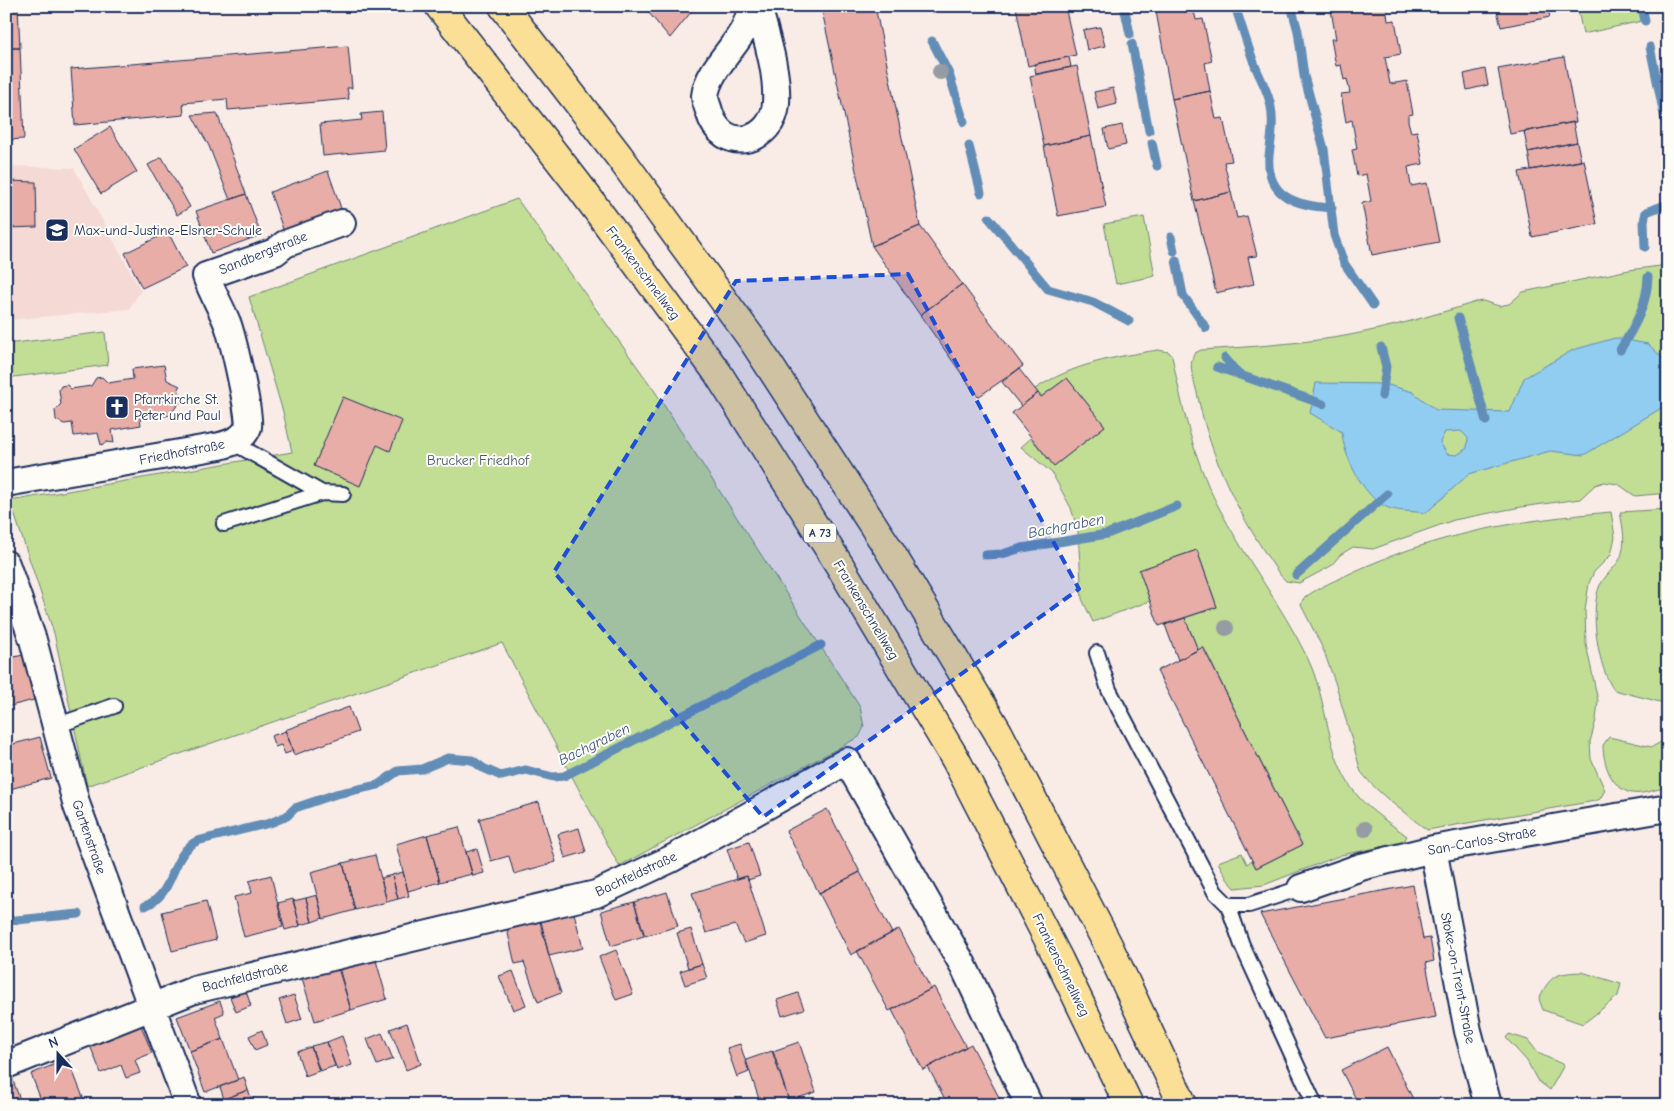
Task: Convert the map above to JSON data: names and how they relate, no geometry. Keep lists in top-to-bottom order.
{
  "streets": {
    "highway": ["Frankenschnellweg", "A 73"],
    "street": [
      "Sandbergstraße",
      "Friedhofstraße",
      "Gartenstraße",
      "San-Carlos-Straße",
      "Bachfeldstraße",
      "Stoke-on-Trent-Straße"
    ]
  },
  "crossings": [
    ["Sandbergstraße", "Friedhofstraße"],
    ["Gartenstraße", "Bachfeldstraße"],
    ["San-Carlos-Straße", "Stoke-on-Trent-Straße"]
  ],
  "water": ["Bachgraben"],
  "parks": ["Brucker Friedhof"],
  "places": {
    "school or university": ["Max-und-Justine-Elsner-Schule"],
    "church": ["Pfarrkirche St. Peter und Paul"]
  },
  "north": "top"
}
